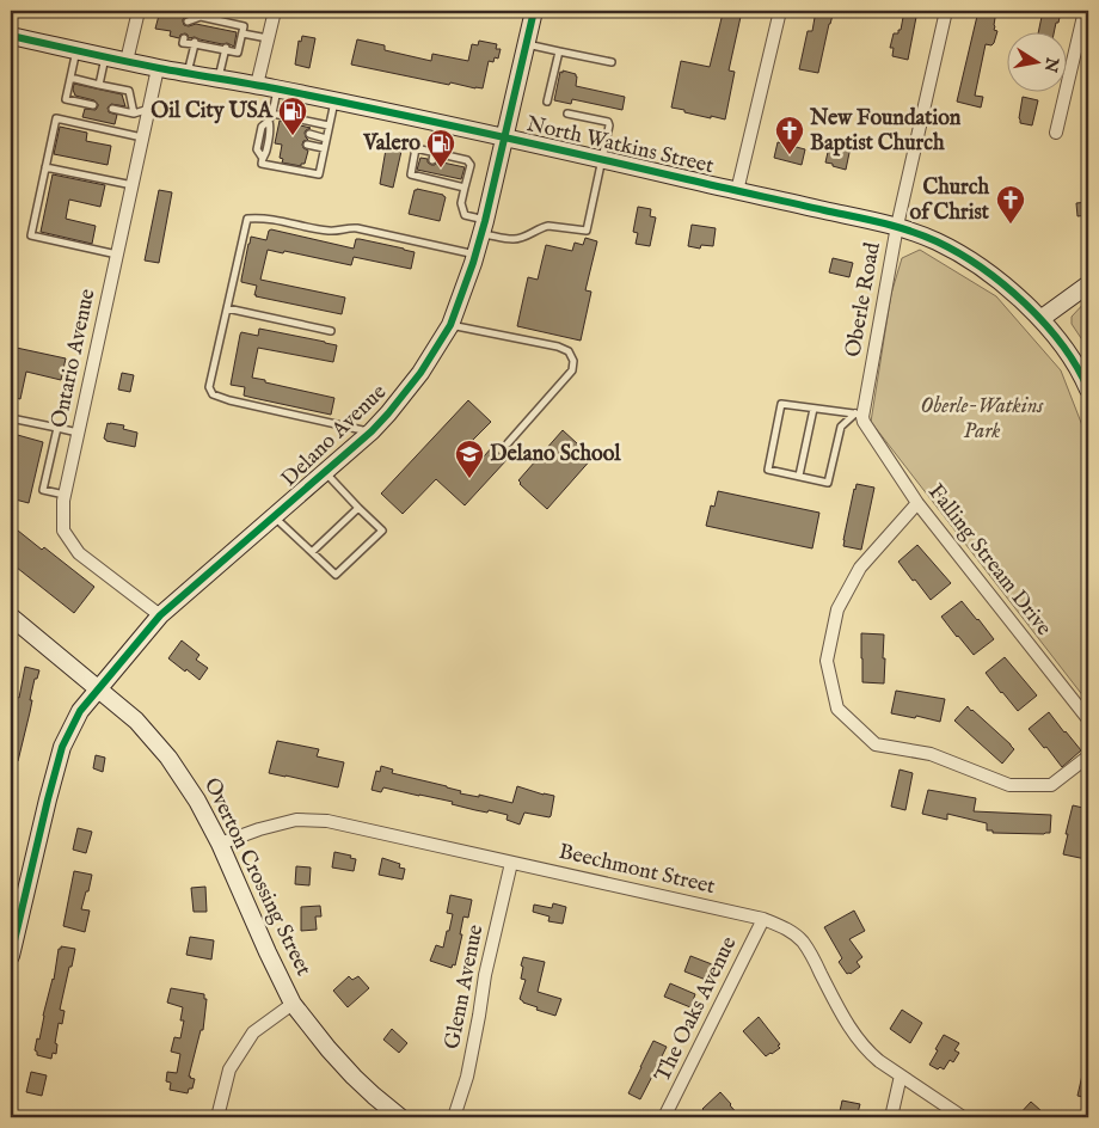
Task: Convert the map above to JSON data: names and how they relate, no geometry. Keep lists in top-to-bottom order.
{
  "streets": {
    "main road": ["North Watkins Street", "Delano Avenue", "Overton Crossing Street"],
    "street": [
      "Oberle Road",
      "Ontario Avenue",
      "Falling Stream Drive",
      "Beechmont Street",
      "Glenn Avenue",
      "The Oaks Avenue"
    ]
  },
  "crossings": [
    ["North Watkins Street", "Oberle Road"],
    ["North Watkins Street", "Ontario Avenue"],
    ["North Watkins Street", "Delano Avenue"],
    ["Oberle Road", "Falling Stream Drive"],
    ["Ontario Avenue", "Delano Avenue"],
    ["Delano Avenue", "Overton Crossing Street"],
    ["Beechmont Street", "Overton Crossing Street"],
    ["Beechmont Street", "Glenn Avenue"],
    ["Beechmont Street", "The Oaks Avenue"]
  ],
  "parks": ["Oberle-Watkins Park"],
  "places": {
    "fuel station": ["Oil City USA", "Valero"],
    "church": ["New Foundation Baptist Church", "Church of Christ"],
    "school or university": ["Delano School"]
  },
  "north": "right"
}
